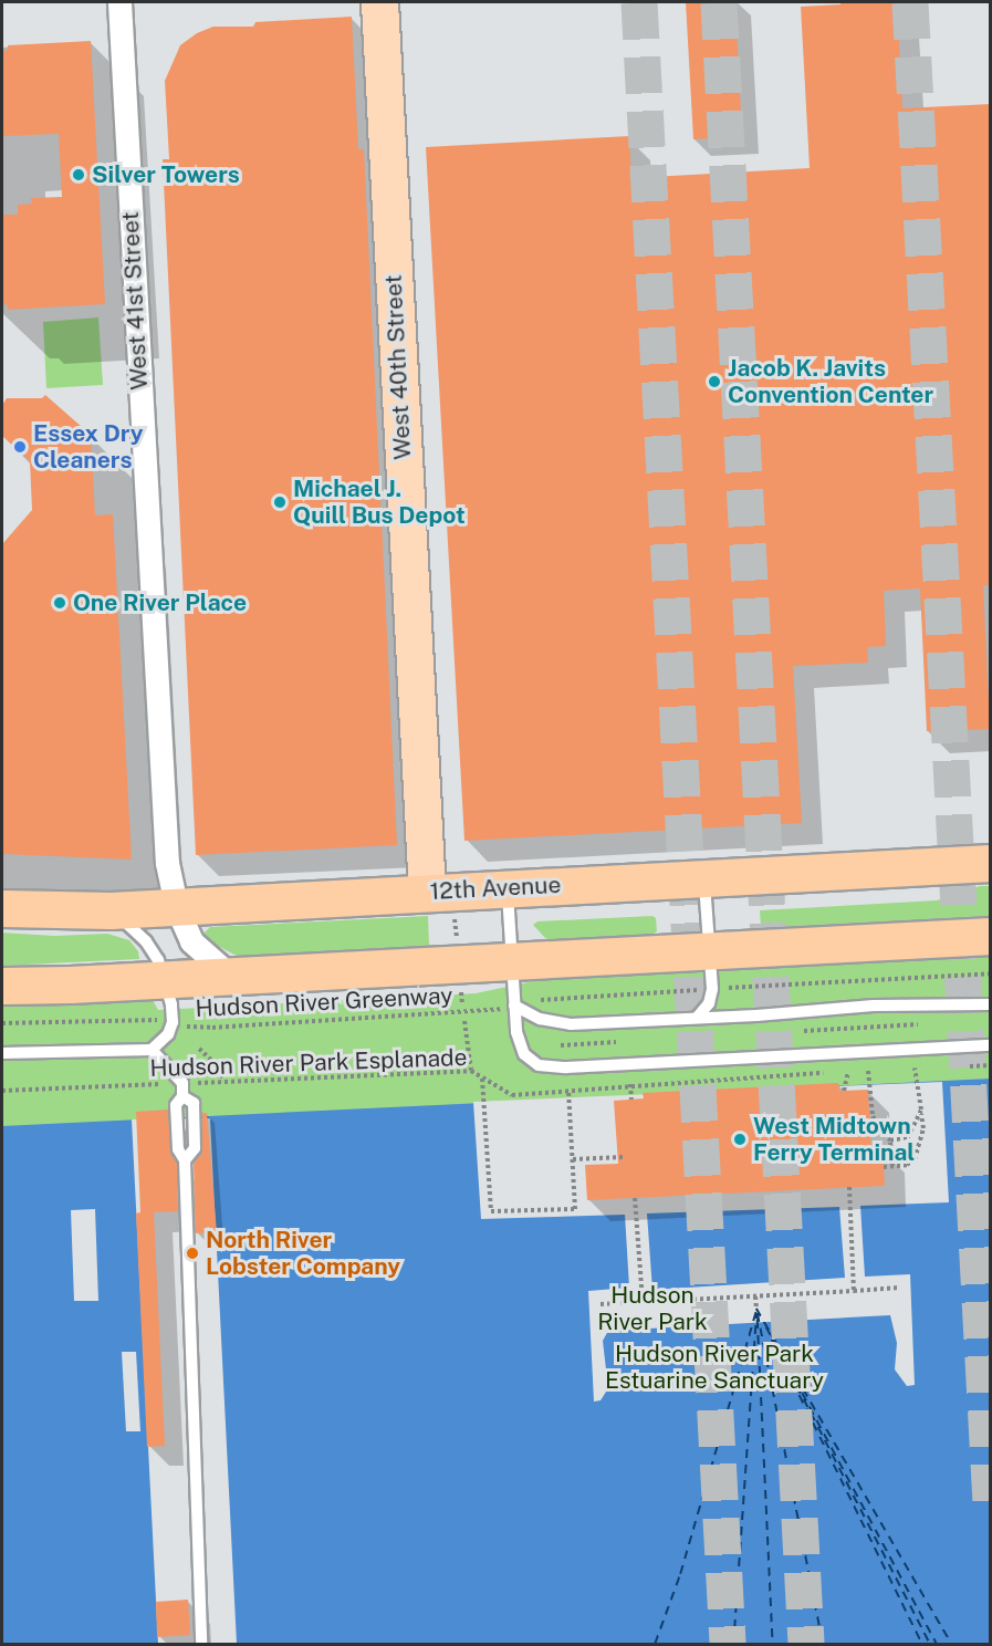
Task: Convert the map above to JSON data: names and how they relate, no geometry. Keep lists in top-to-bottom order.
{
  "streets": {
    "highway": ["12th Avenue"],
    "main road": ["West 40th Street"],
    "street": ["West 41st Street"],
    "path": ["Hudson River Greenway", "Hudson River Park Esplanade"]
  },
  "crossings": [
    ["West 41st Street", "12th Avenue"],
    ["West 40th Street", "12th Avenue"]
  ],
  "parks": ["Hudson River Park", "Hudson River Park Estuarine Sanctuary"],
  "places": [
    "Silver Towers",
    "Jacob K. Javits Convention Center",
    "Essex Dry Cleaners",
    "Michael J. Quill Bus Depot",
    "One River Place",
    "West Midtown Ferry Terminal",
    "North River Lobster Company"
  ]
}
